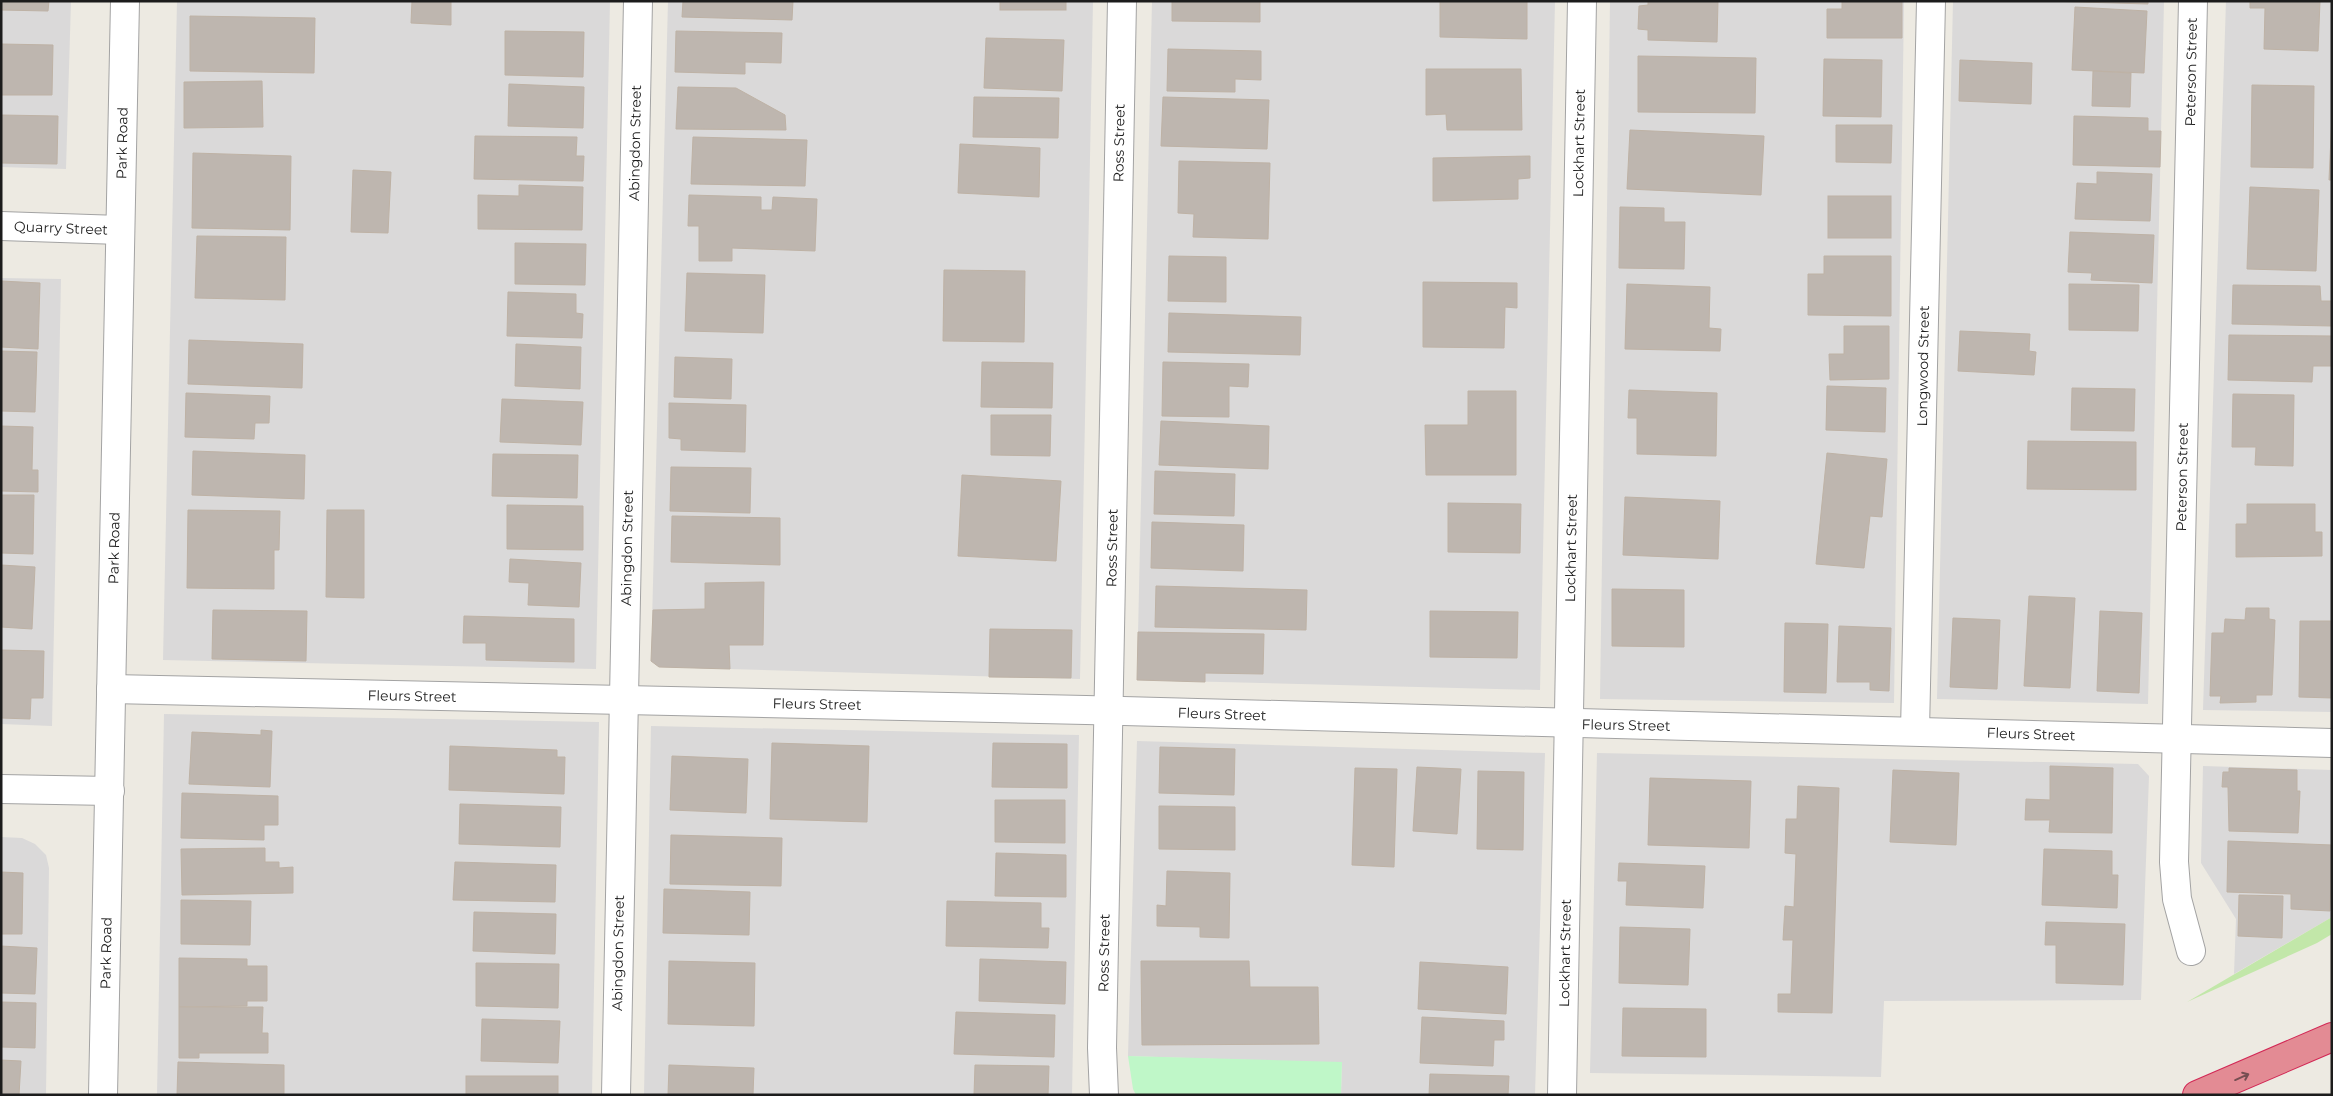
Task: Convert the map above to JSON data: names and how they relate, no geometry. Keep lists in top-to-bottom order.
{
  "streets": {
    "street": [
      "Peterson Street",
      "Park Road",
      "Abingdon Street",
      "Ross Street",
      "Lockhart Street",
      "Quarry Street",
      "Longwood Street",
      "Fleurs Street"
    ]
  },
  "crossings": [
    ["Peterson Street", "Fleurs Street"],
    ["Park Road", "Quarry Street"],
    ["Park Road", "Fleurs Street"],
    ["Abingdon Street", "Fleurs Street"],
    ["Ross Street", "Fleurs Street"],
    ["Lockhart Street", "Fleurs Street"],
    ["Longwood Street", "Fleurs Street"]
  ]
}
